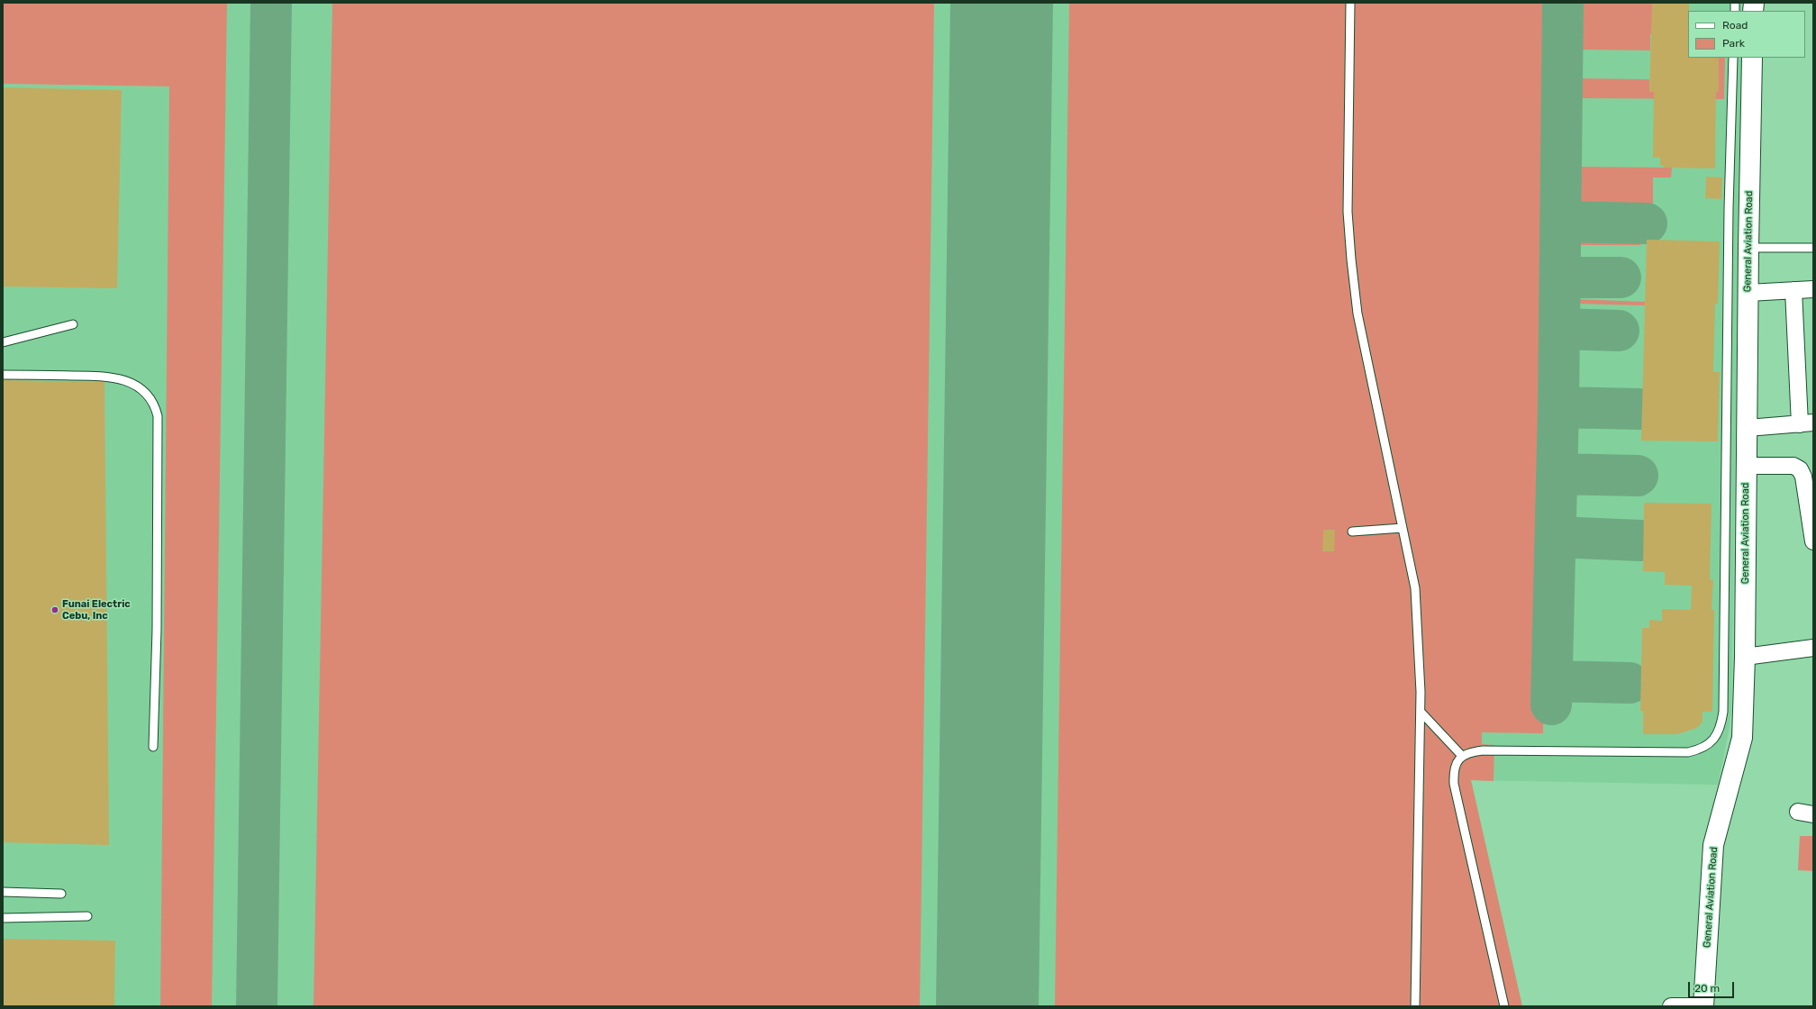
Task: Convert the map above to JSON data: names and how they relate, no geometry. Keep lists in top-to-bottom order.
{
  "streets": {
    "main road": ["General Aviation Road"]
  },
  "places": ["Funai Electric Cebu, Inc"],
  "legend": ["Road", "Park"],
  "scale_bar": "20 m"
}
